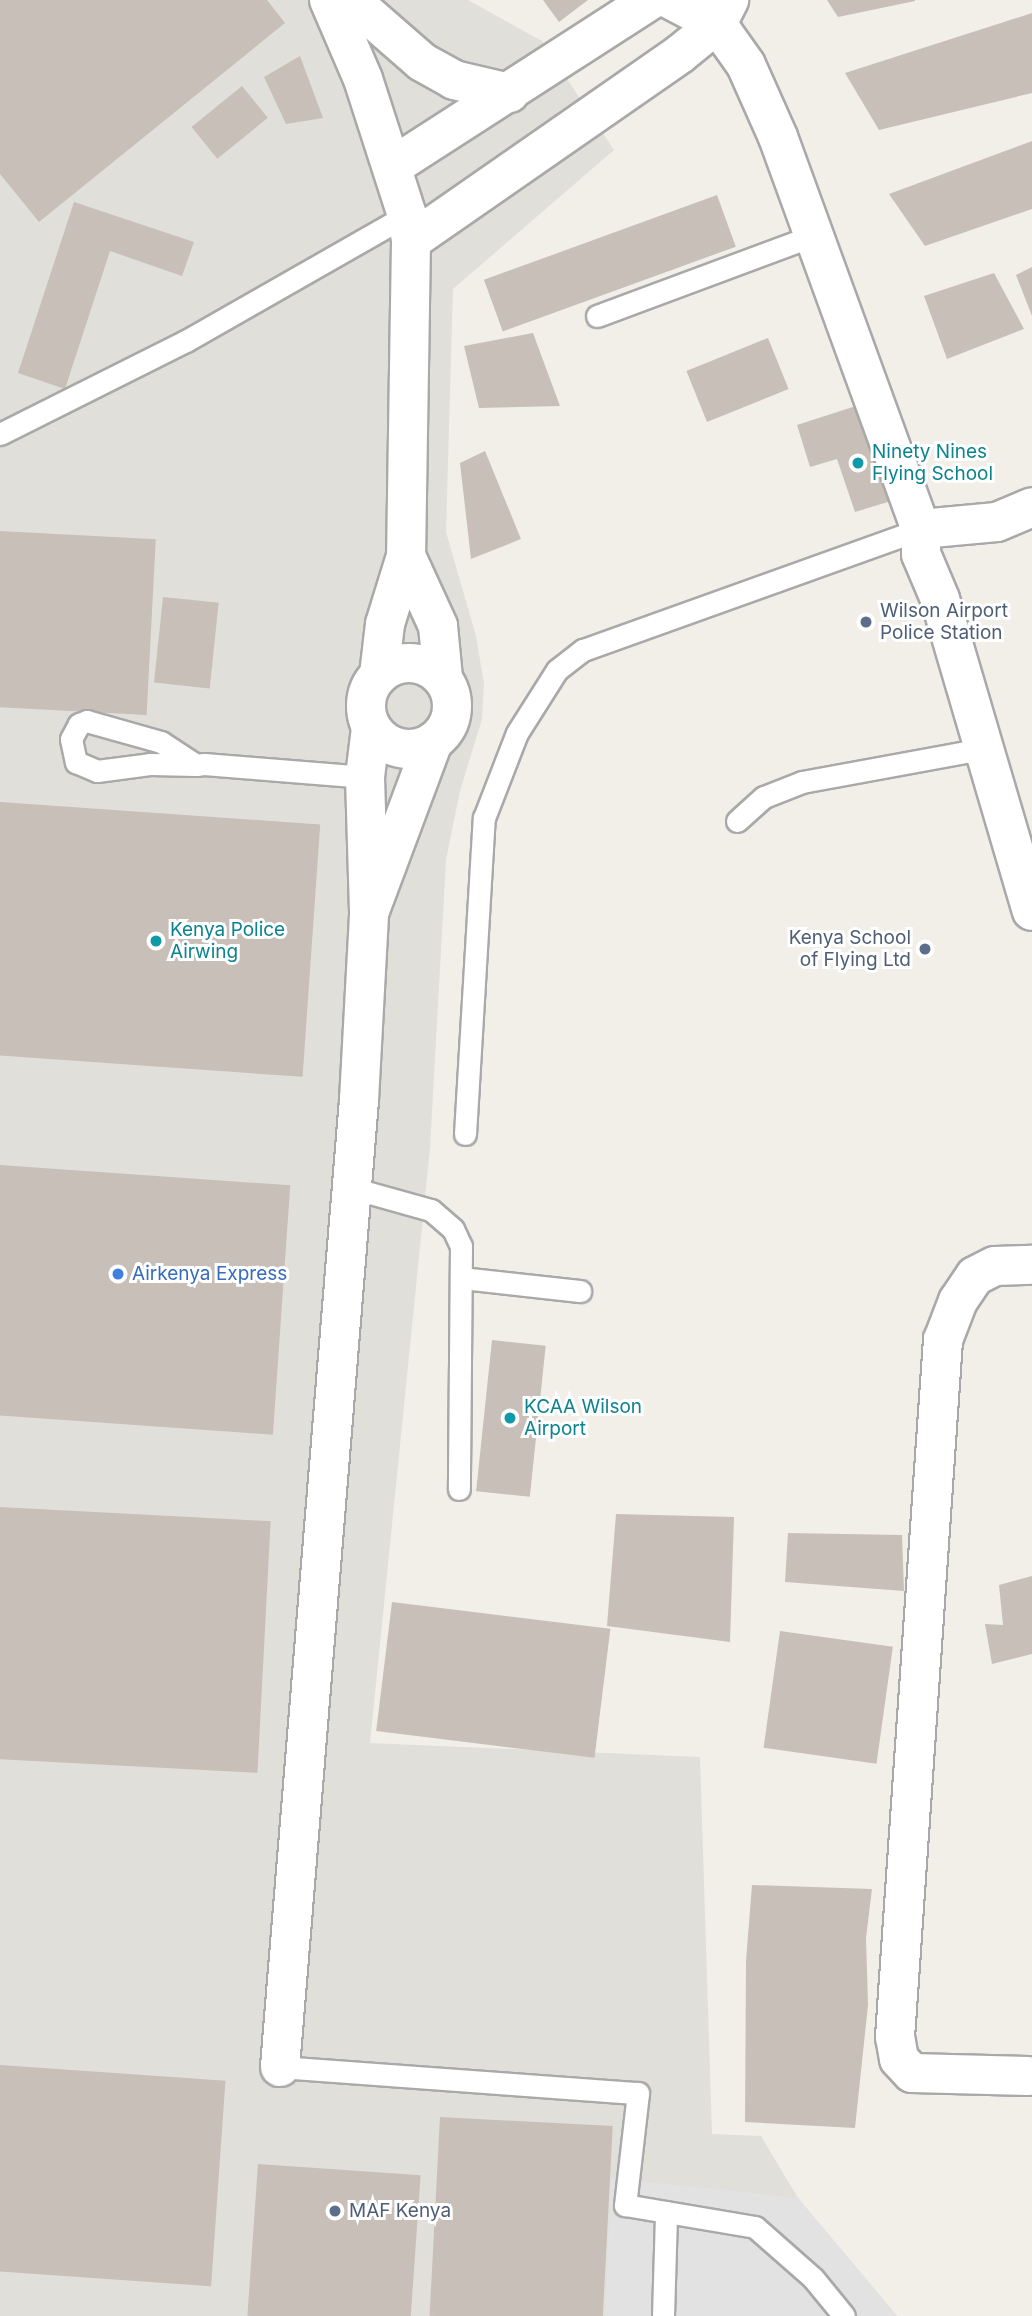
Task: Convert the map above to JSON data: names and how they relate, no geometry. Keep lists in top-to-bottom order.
{
  "places": [
    "Ninety Nines Flying School",
    "Wilson Airport Police Station",
    "Kenya Police Airwing",
    "Kenya School of Flying Ltd",
    "Airkenya Express",
    "KCAA Wilson Airport",
    "MAF Kenya"
  ]
}
